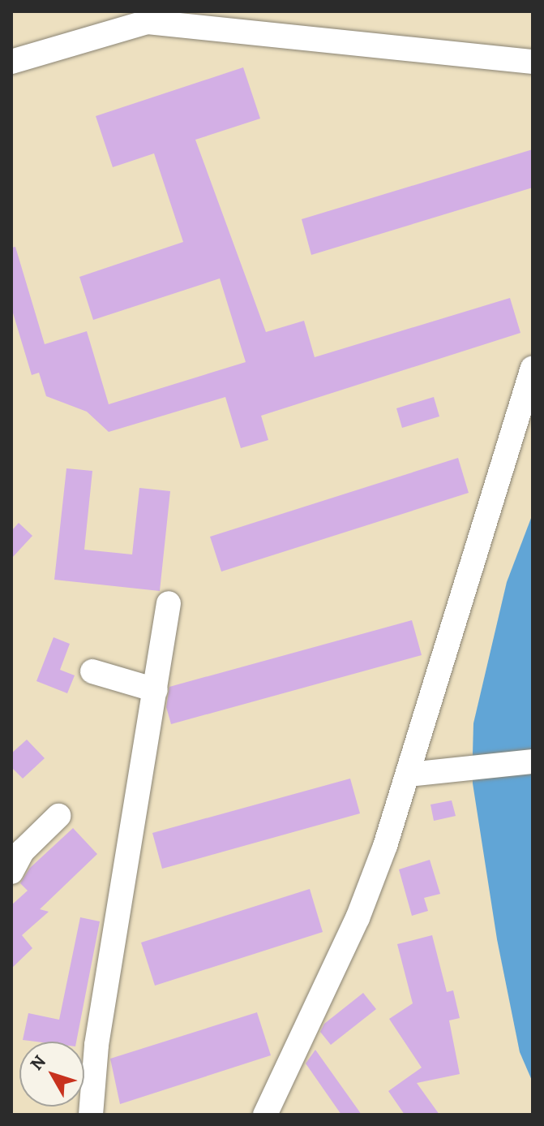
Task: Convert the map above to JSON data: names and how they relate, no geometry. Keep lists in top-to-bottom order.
{
  "north": "top left"
}
